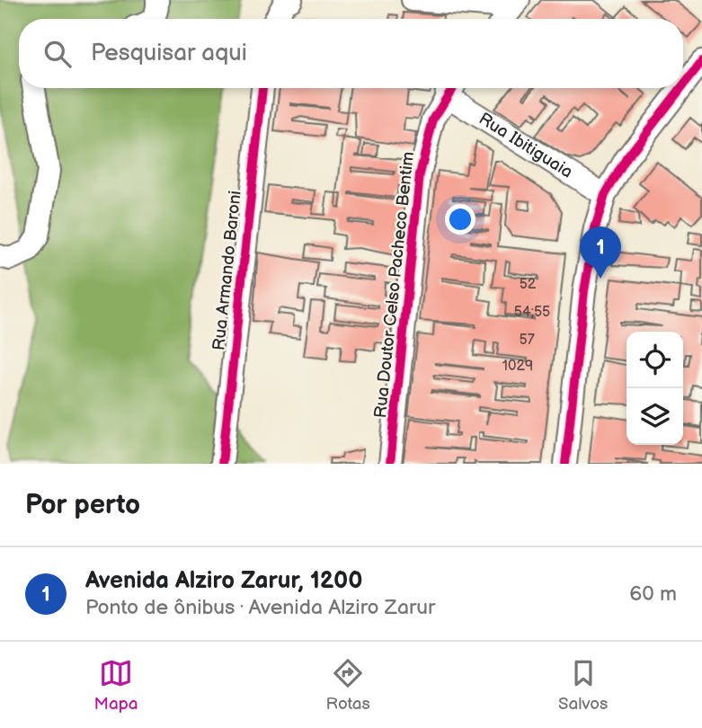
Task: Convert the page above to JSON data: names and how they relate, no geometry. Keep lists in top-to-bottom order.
{
  "streets": {
    "street": ["Rua Ibitiguaia", "Rua Armando Baroni", "Rua Doutor Celso Pacheco Bentim"]
  },
  "crossings": [
    ["Rua Ibitiguaia", "Rua Doutor Celso Pacheco Bentim"]
  ],
  "house_numbers": [
    "52",
    "54;55",
    "57",
    "1029"
  ],
  "page": {
    "search": "Pesquisar aqui",
    "pins": "1",
    "heading": "Por perto",
    "list": [
      {
        "mark": "1",
        "name": "Avenida Alziro Zarur, 1200",
        "note": "Ponto de ônibus · Avenida Alziro Zarur",
        "value": "60 m"
      }
    ],
    "nav": ["Mapa", "Rotas", "Salvos"]
  }
}
